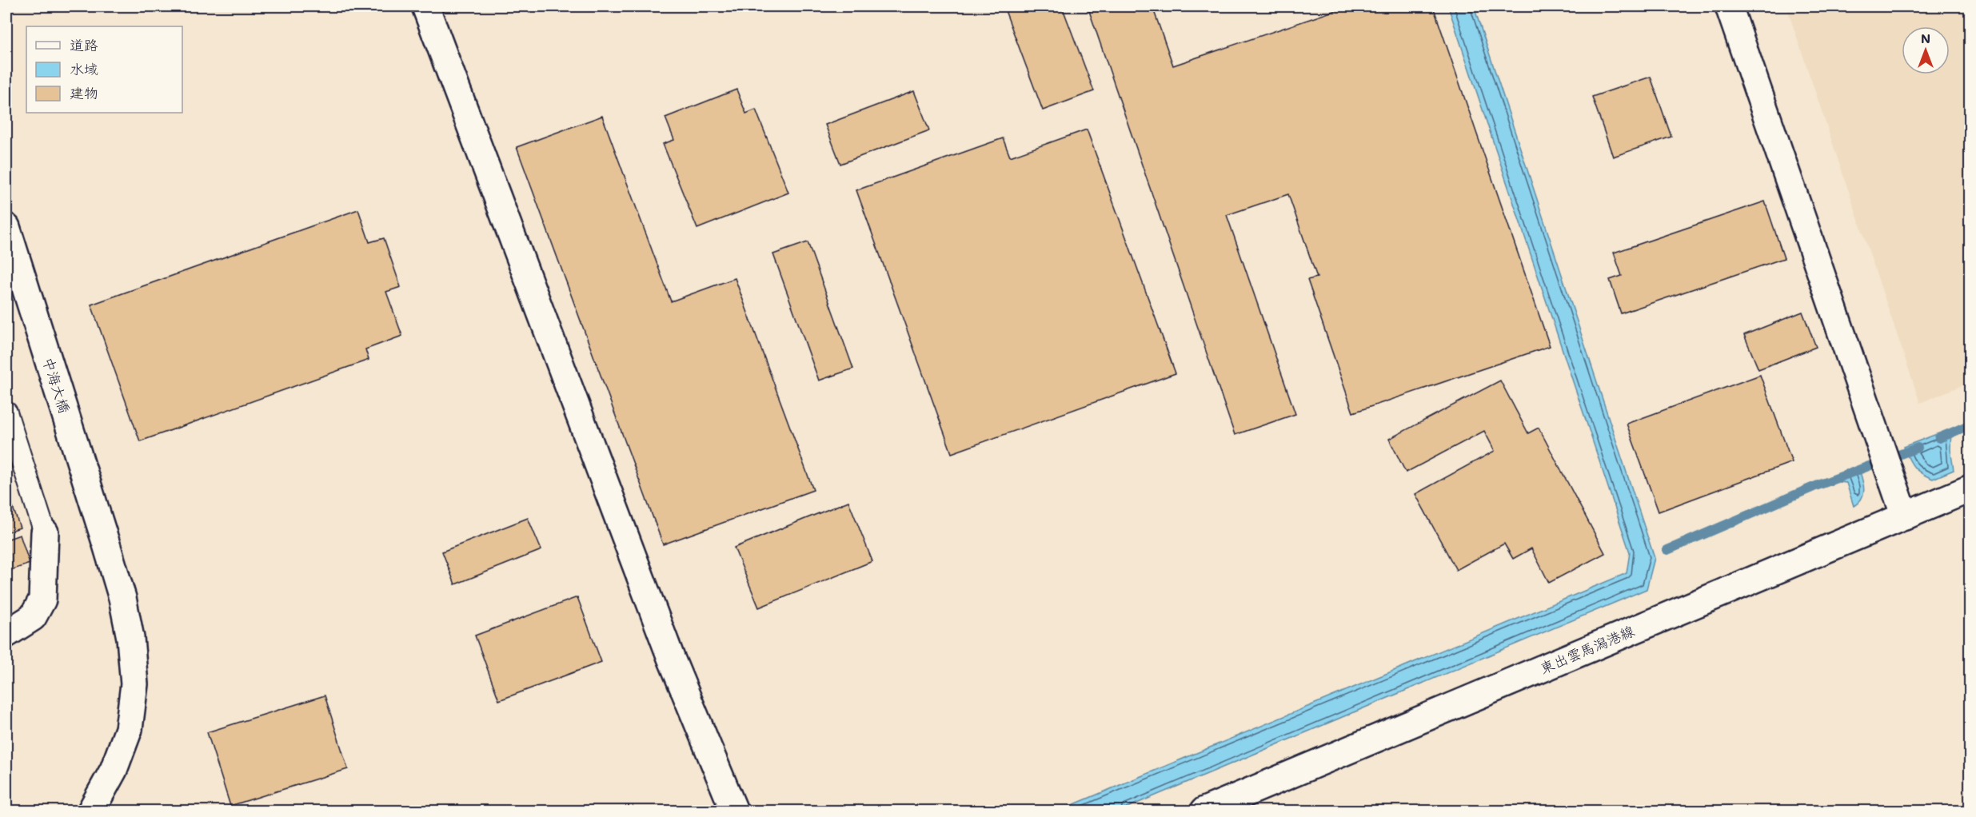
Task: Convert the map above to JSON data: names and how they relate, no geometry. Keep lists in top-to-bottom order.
{
  "streets": {
    "street": ["中海大橋", "東出雲馬潟港線"]
  },
  "legend": ["道路", "水域", "建物"],
  "north": "top"
}
